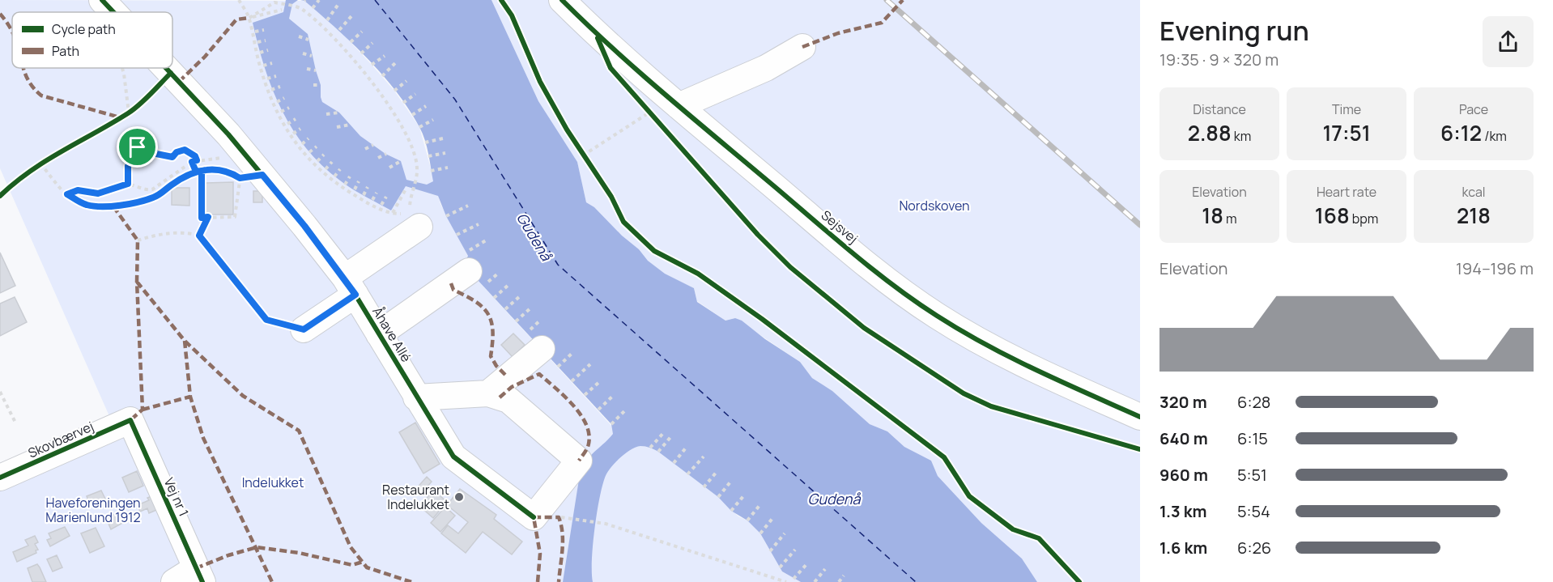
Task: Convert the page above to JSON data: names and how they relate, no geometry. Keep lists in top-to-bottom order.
{
  "streets": {
    "street": [
      "Sejsvej",
      "Åhave Allé",
      "Skovbærvej",
      "Vej nr 1"
    ]
  },
  "crossings": [
    ["Skovbærvej", "Vej nr 1"]
  ],
  "water": ["Gudenå"],
  "parks": ["Nordskoven", "Indelukket", "Haveforeningen Marienlund 1912"],
  "places": ["Restaurant Indelukket"],
  "legend": ["Cycle path", "Path"],
  "page": {
    "heading": ["Evening run", "19:35 · 9 × 320 m"],
    "stats": [
      ["Distance", "2.88 km"],
      ["Time", "17:51"],
      ["Pace", "6:12 /km"],
      ["Elevation", "18 m"],
      ["Heart rate", "168 bpm"],
      ["kcal", "218"]
    ],
    "chart": ["Elevation", "194–196 m"],
    "list": [
      {
        "name": "320 m",
        "note": "6:28"
      },
      {
        "name": "640 m",
        "note": "6:15"
      },
      {
        "name": "960 m",
        "note": "5:51"
      },
      {
        "name": "1.3 km",
        "note": "5:54"
      },
      {
        "name": "1.6 km",
        "note": "6:26"
      }
    ]
  }
}
